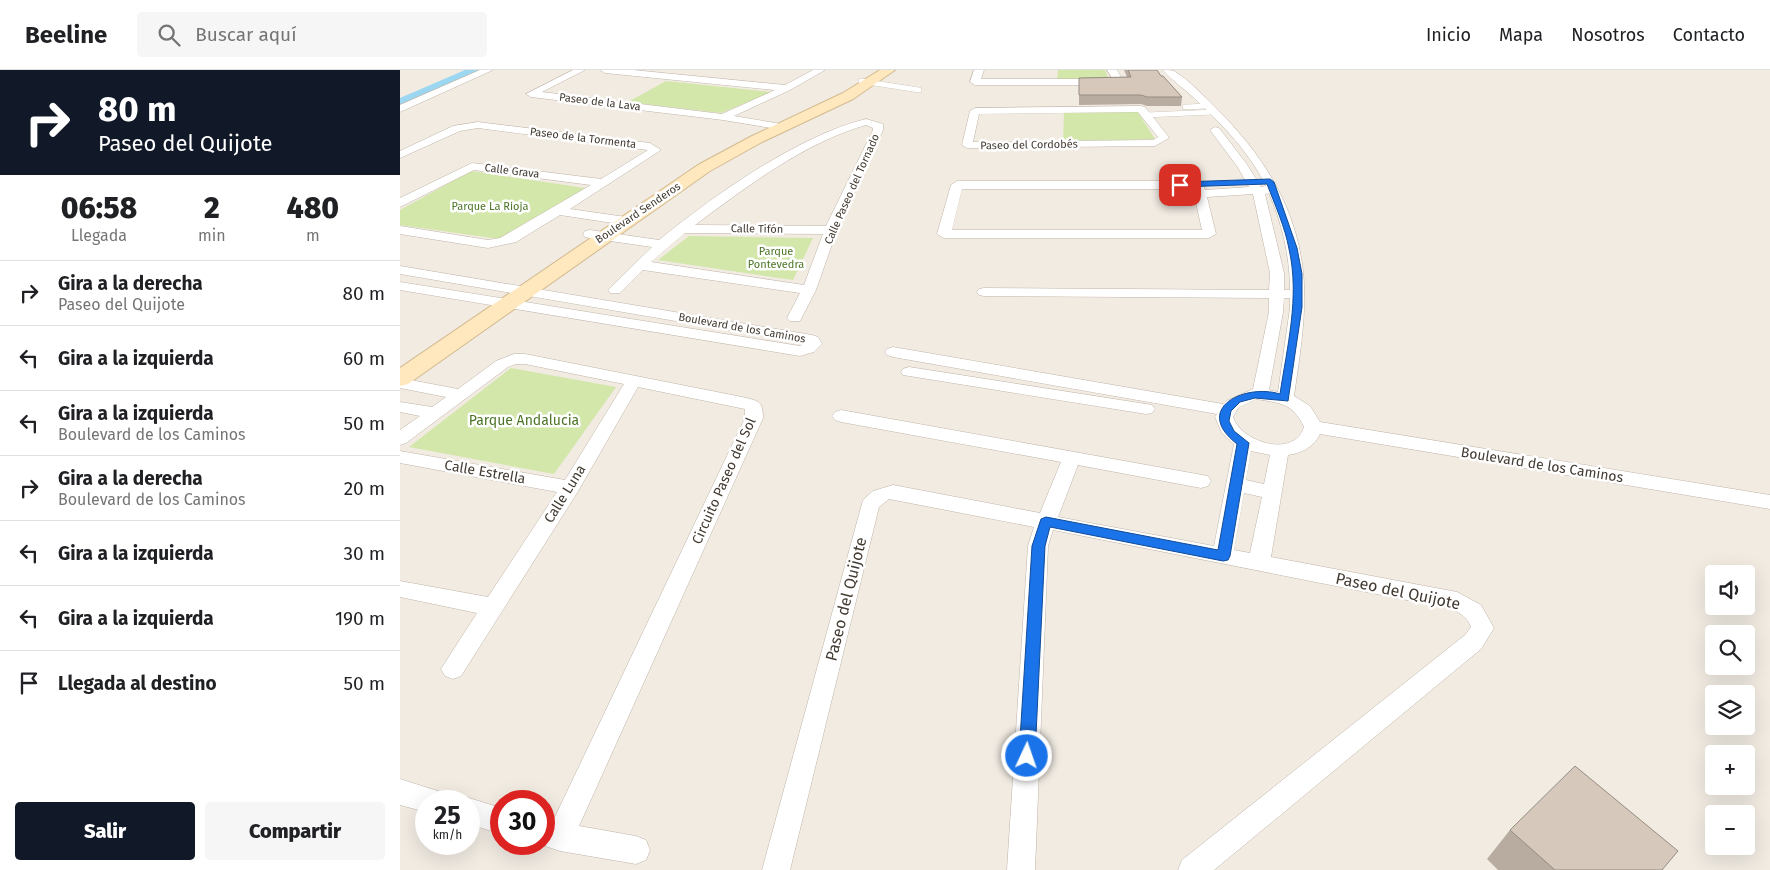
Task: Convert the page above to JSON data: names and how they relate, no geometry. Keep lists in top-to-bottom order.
{
  "streets": {
    "main road": ["Boulevard Senderos"],
    "street": [
      "Paseo de la Lava",
      "Paseo de la Tormenta",
      "Paseo del Cordobés",
      "Calle Grava",
      "Calle Paseo del Tornado",
      "Calle Tifón",
      "Boulevard de los Caminos",
      "Calle Estrella",
      "Circuito Paseo del Sol",
      "Calle Luna",
      "Paseo del Quijote"
    ]
  },
  "crossings": [
    ["Paseo de la Lava", "Boulevard Senderos"],
    ["Paseo de la Tormenta", "Calle Grava"],
    ["Calle Paseo del Tornado", "Calle Tifón"],
    ["Boulevard Senderos", "Boulevard de los Caminos"],
    ["Calle Estrella", "Calle Luna"],
    ["Circuito Paseo del Sol", "Calle Luna"]
  ],
  "parks": ["Parque La Rioja", "Parque Pontevedra", "Parque Andalucia"],
  "page": {
    "header": "Beeline",
    "search": "Buscar aquí",
    "nav": [
      "Inicio",
      "Mapa",
      "Nosotros",
      "Contacto"
    ],
    "turn": ["80 m", "Paseo del Quijote"],
    "eta": [
      "06:58",
      "Llegada",
      "2",
      "min",
      "480",
      "m"
    ],
    "list": [
      {
        "name": "Gira a la derecha",
        "note": "Paseo del Quijote",
        "value": "80 m"
      },
      {
        "name": "Gira a la izquierda",
        "value": "60 m"
      },
      {
        "name": "Gira a la izquierda",
        "note": "Boulevard de los Caminos",
        "value": "50 m"
      },
      {
        "name": "Gira a la derecha",
        "note": "Boulevard de los Caminos",
        "value": "20 m"
      },
      {
        "name": "Gira a la izquierda",
        "value": "30 m"
      },
      {
        "name": "Gira a la izquierda",
        "value": "190 m"
      },
      {
        "name": "Llegada al destino",
        "value": "50 m"
      }
    ],
    "map_buttons": ["+", "−"],
    "speed": "25 km/h",
    "limit": "30",
    "buttons": ["Salir", "Compartir"]
  }
}
